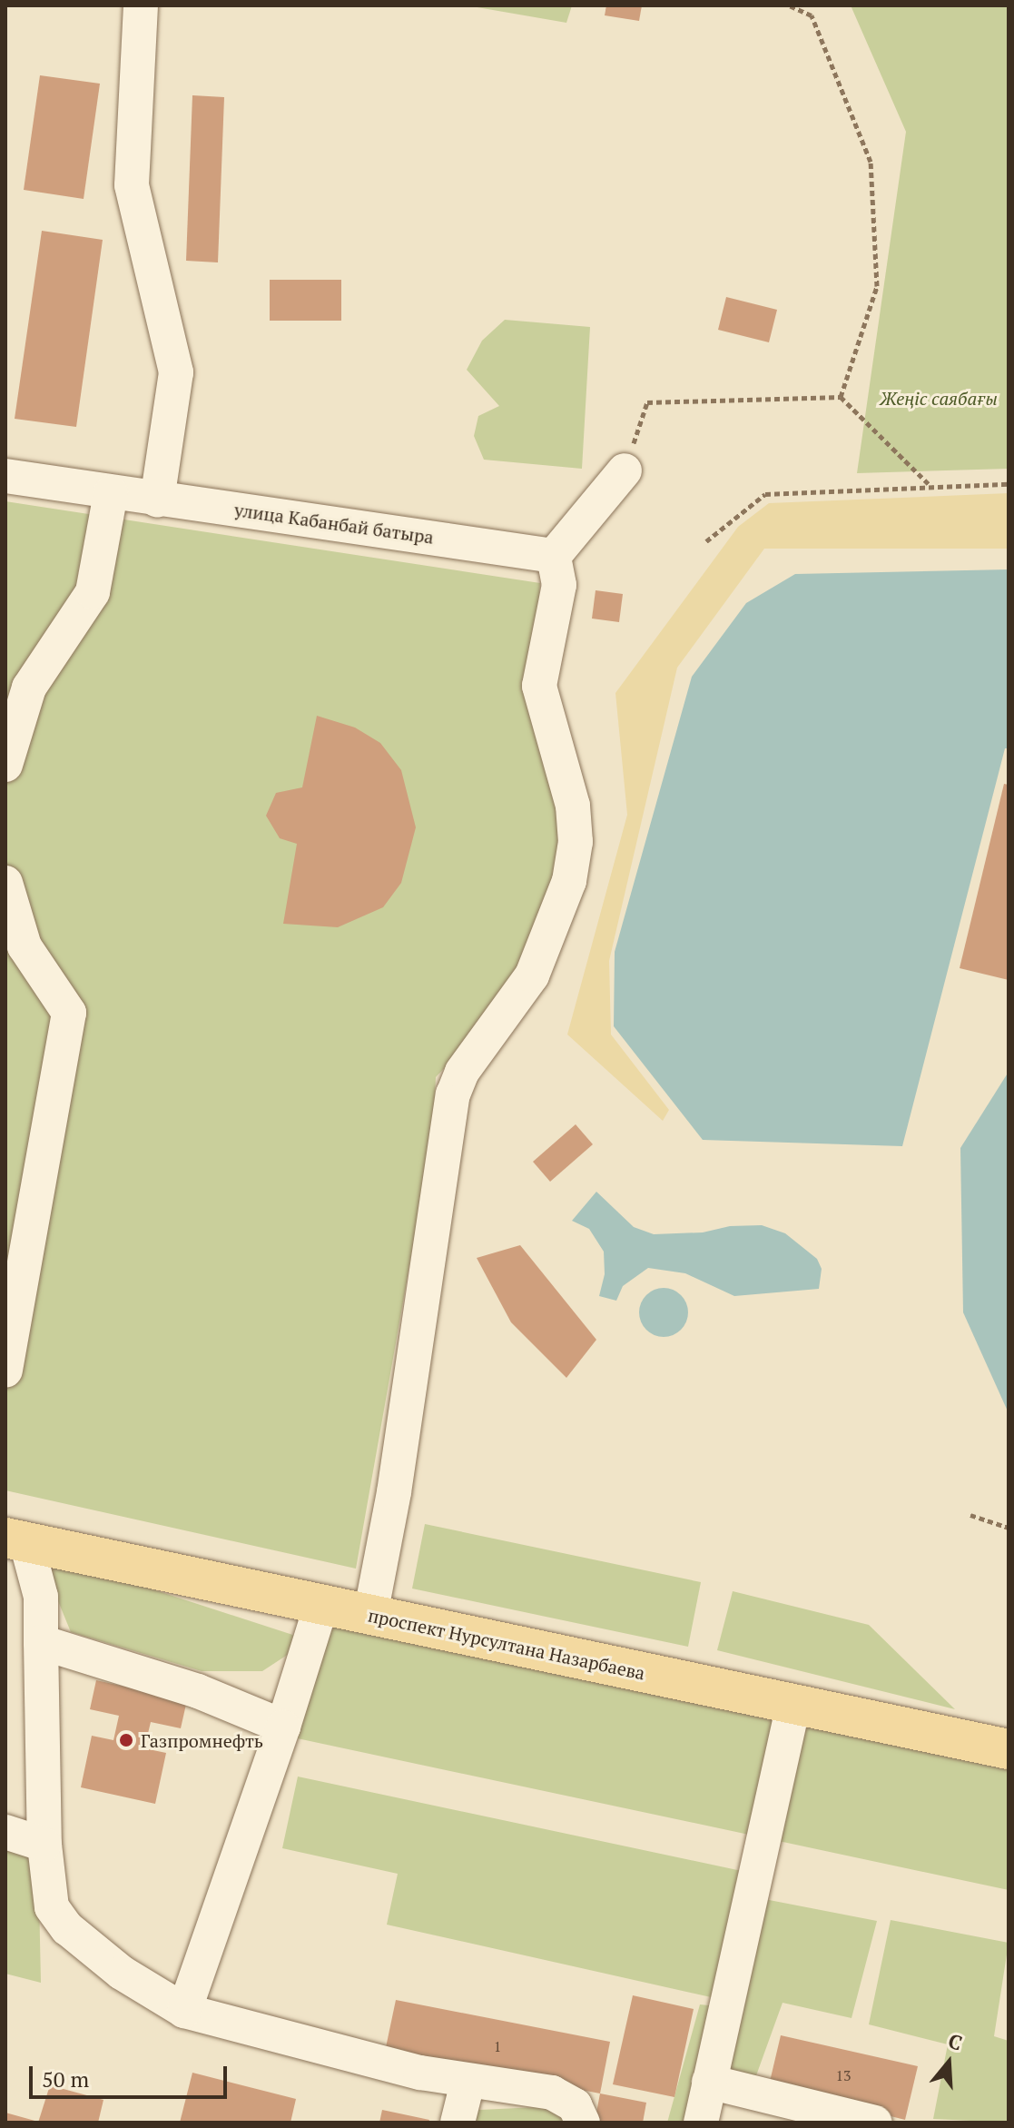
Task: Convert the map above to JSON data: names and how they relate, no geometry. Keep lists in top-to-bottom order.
{
  "streets": {
    "main road": ["проспект Нурсултана Назарбаева"],
    "street": ["улица Кабанбай батыра"]
  },
  "parks": ["Жеңіс саябағы"],
  "places": ["Газпромнефть"],
  "house_numbers": ["1", "13"],
  "scale_bar": "50 m",
  "north": "top"
}
